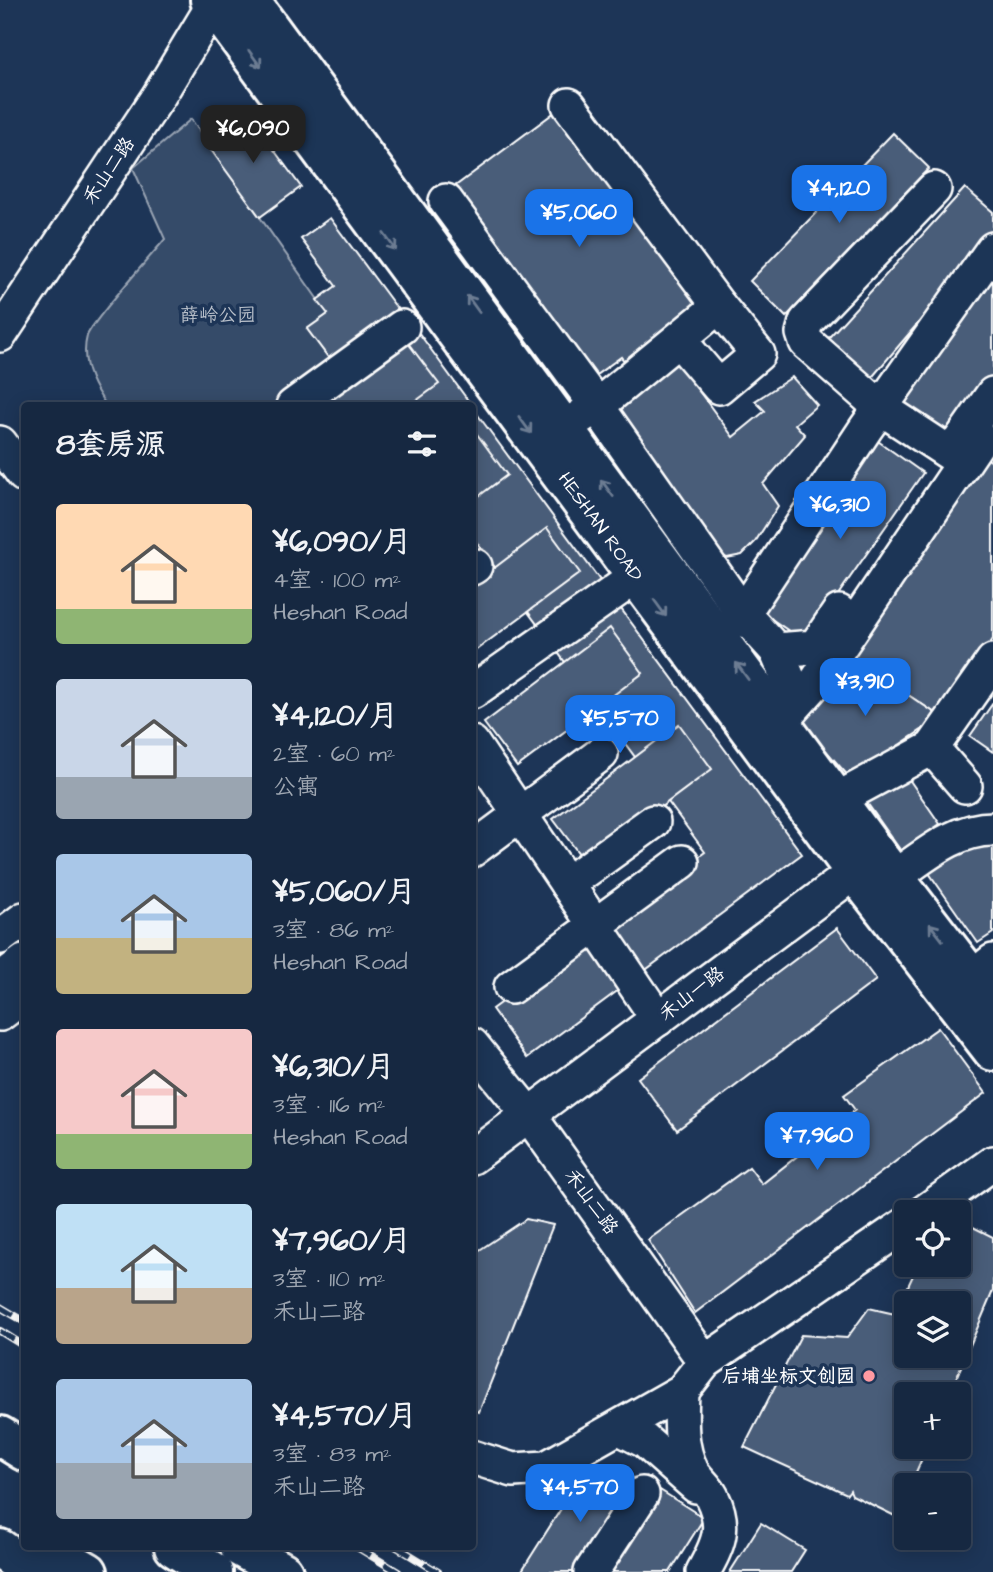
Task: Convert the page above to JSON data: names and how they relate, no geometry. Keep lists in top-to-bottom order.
{
  "streets": {
    "main road": ["HESHAN ROAD"],
    "street": ["禾山二路", "禾山一路"]
  },
  "crossings": [
    ["禾山二路", "HESHAN ROAD"],
    ["禾山二路", "禾山一路"],
    ["HESHAN ROAD", "禾山一路"]
  ],
  "parks": ["薛岭公园"],
  "places": ["后埔坐标文创园"],
  "page": {
    "price": [
      "¥6,090",
      "¥4,120",
      "¥5,060",
      "¥6,310",
      "¥3,910",
      "¥5,570",
      "¥7,960",
      "¥4,570"
    ],
    "heading": "8套房源",
    "list": [
      {
        "name": "¥6,090/月",
        "note": "4室 · 100 m² · Heshan Road"
      },
      {
        "name": "¥4,120/月",
        "note": "2室 · 60 m² · 公寓"
      },
      {
        "name": "¥5,060/月",
        "note": "3室 · 86 m² · Heshan Road"
      },
      {
        "name": "¥6,310/月",
        "note": "3室 · 116 m² · Heshan Road"
      },
      {
        "name": "¥7,960/月",
        "note": "3室 · 110 m² · 禾山二路"
      },
      {
        "name": "¥4,570/月",
        "note": "3室 · 83 m² · 禾山二路"
      }
    ],
    "map_buttons": ["+", "−"]
  }
}
